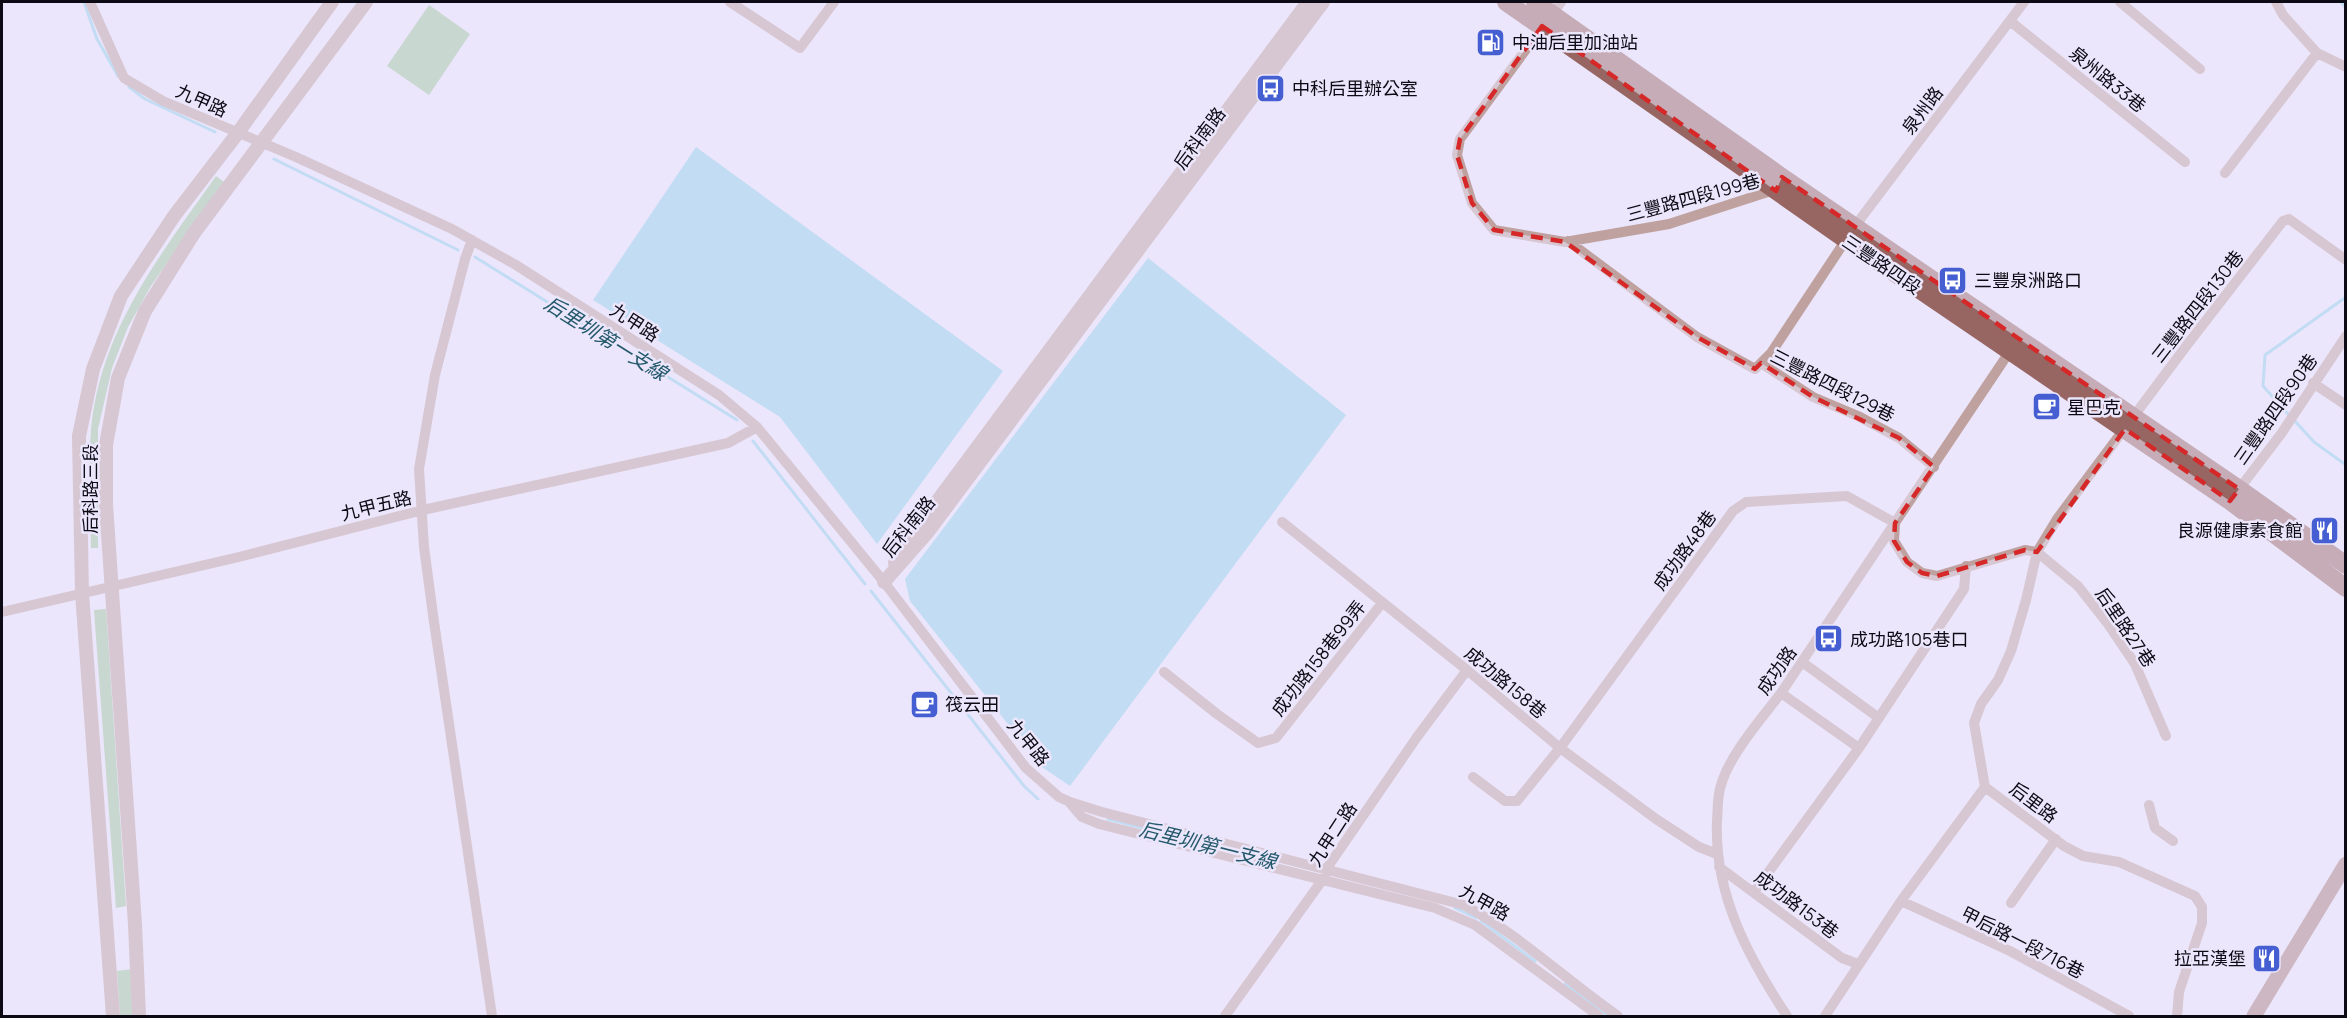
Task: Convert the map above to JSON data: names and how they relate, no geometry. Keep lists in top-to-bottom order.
{
  "streets": {
    "main road": ["三豐路四段"],
    "street": [
      "泉州路33巷",
      "九甲路",
      "泉州路",
      "后科南路",
      "三豐路四段199巷",
      "三豐路四段130巷",
      "三豐路四段129巷",
      "三豐路四段90巷",
      "后科路三段",
      "九甲五路",
      "成功路48巷",
      "后里路27巷",
      "成功路158巷99弄",
      "成功路",
      "成功路158巷",
      "后里路",
      "九甲二路",
      "成功路153巷",
      "甲后路一段716巷"
    ]
  },
  "crossings": [
    ["泉州路33巷", "泉州路"],
    ["九甲路", "后科南路"],
    ["九甲路", "后科路三段"],
    ["九甲路", "九甲五路"],
    ["九甲路", "九甲二路"],
    ["泉州路", "三豐路四段"],
    ["泉州路", "三豐路四段129巷"],
    ["三豐路四段199巷", "三豐路四段"],
    ["三豐路四段199巷", "三豐路四段129巷"],
    ["三豐路四段", "三豐路四段130巷"],
    ["三豐路四段", "三豐路四段90巷"],
    ["三豐路四段", "成功路"],
    ["三豐路四段", "后里路"],
    ["三豐路四段130巷", "后里路"],
    ["三豐路四段129巷", "成功路"],
    ["后科路三段", "九甲五路"],
    ["成功路48巷", "成功路"],
    ["成功路48巷", "成功路158巷"],
    ["后里路27巷", "后里路"],
    ["成功路158巷99弄", "成功路158巷"],
    ["成功路", "成功路158巷"],
    ["成功路", "成功路153巷"],
    ["成功路158巷", "九甲二路"]
  ],
  "water": ["后里圳第一支線"],
  "places": {
    "fuel station": ["中油后里加油站"],
    "bus stop": ["中科后里辦公室", "三豐泉洲路口", "成功路105巷口"],
    "cafe": ["星巴克", "筏云田"],
    "restaurant": ["良源健康素食館", "拉亞漢堡"]
  }
}
